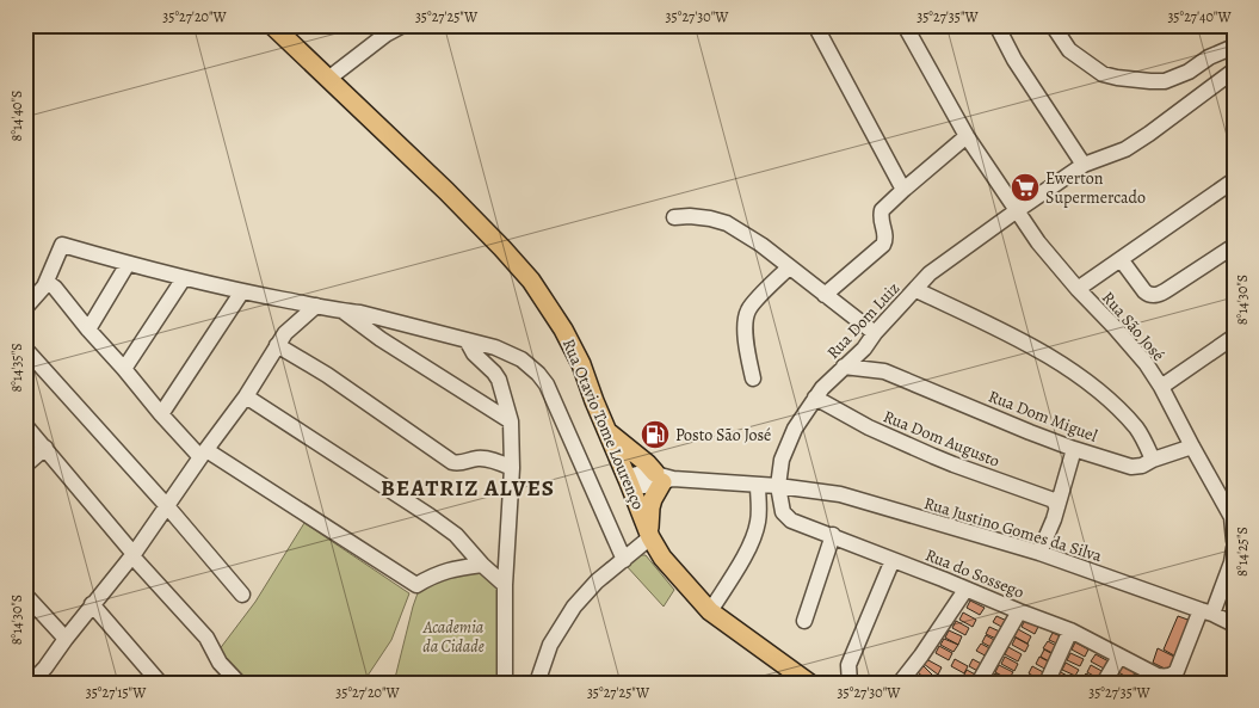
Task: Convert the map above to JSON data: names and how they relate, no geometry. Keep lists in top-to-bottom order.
{
  "streets": {
    "main road": ["Rua Otavio Tome Lourenço"],
    "street": [
      "Rua Dom Luiz",
      "Rua São José",
      "Rua Dom Miguel",
      "Rua Dom Augusto",
      "Rua Justino Gomes da Silva",
      "Rua do Sossego"
    ]
  },
  "crossings": [
    ["Rua Dom Luiz", "Rua São José"],
    ["Rua Dom Luiz", "Rua Dom Miguel"],
    ["Rua Dom Luiz", "Rua Dom Augusto"],
    ["Rua Dom Luiz", "Rua Justino Gomes da Silva"],
    ["Rua Dom Luiz", "Rua do Sossego"],
    ["Rua São José", "Rua Dom Miguel"],
    ["Rua Justino Gomes da Silva", "Rua do Sossego"]
  ],
  "districts": ["BEATRIZ ALVES"],
  "parks": ["Academia da Cidade"],
  "places": {
    "supermarket": ["Ewerton Supermercado"],
    "fuel station": ["Posto São José"]
  },
  "coordinates": [
    "35°27'20\"W",
    "35°27'25\"W",
    "35°27'30\"W",
    "35°27'35\"W",
    "35°27'40\"W",
    "8°14'40\"S",
    "8°14'30\"S",
    "8°14'35\"S",
    "8°14'25\"S",
    "35°27'15\"W"
  ]
}
